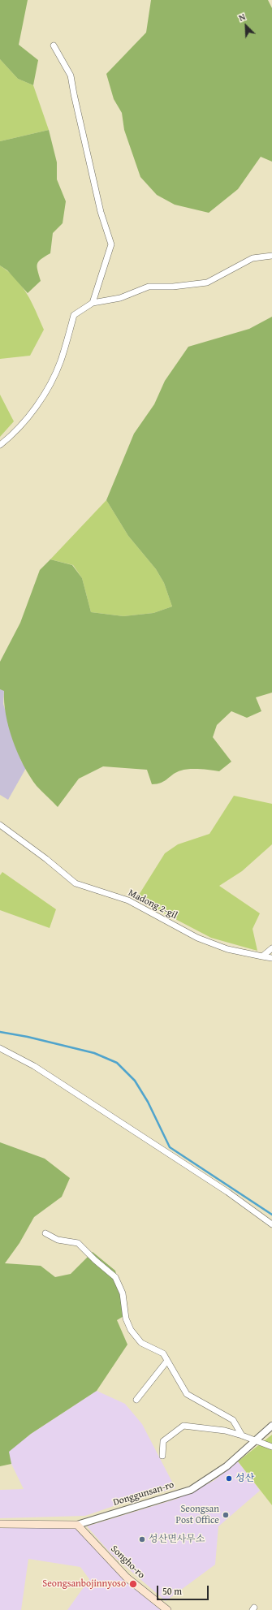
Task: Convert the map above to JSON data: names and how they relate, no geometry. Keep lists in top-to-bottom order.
{
  "streets": {
    "main road": ["Donggunsan-ro", "Songho-ro"],
    "street": ["Madong 2-gil"]
  },
  "crossings": [
    ["Donggunsan-ro", "Songho-ro"]
  ],
  "places": [
    "성산",
    "Seongsan Post Office",
    "성산면사무소",
    "Seongsanbojinnyoso"
  ],
  "scale_bar": "50 m",
  "north": "top left"
}
